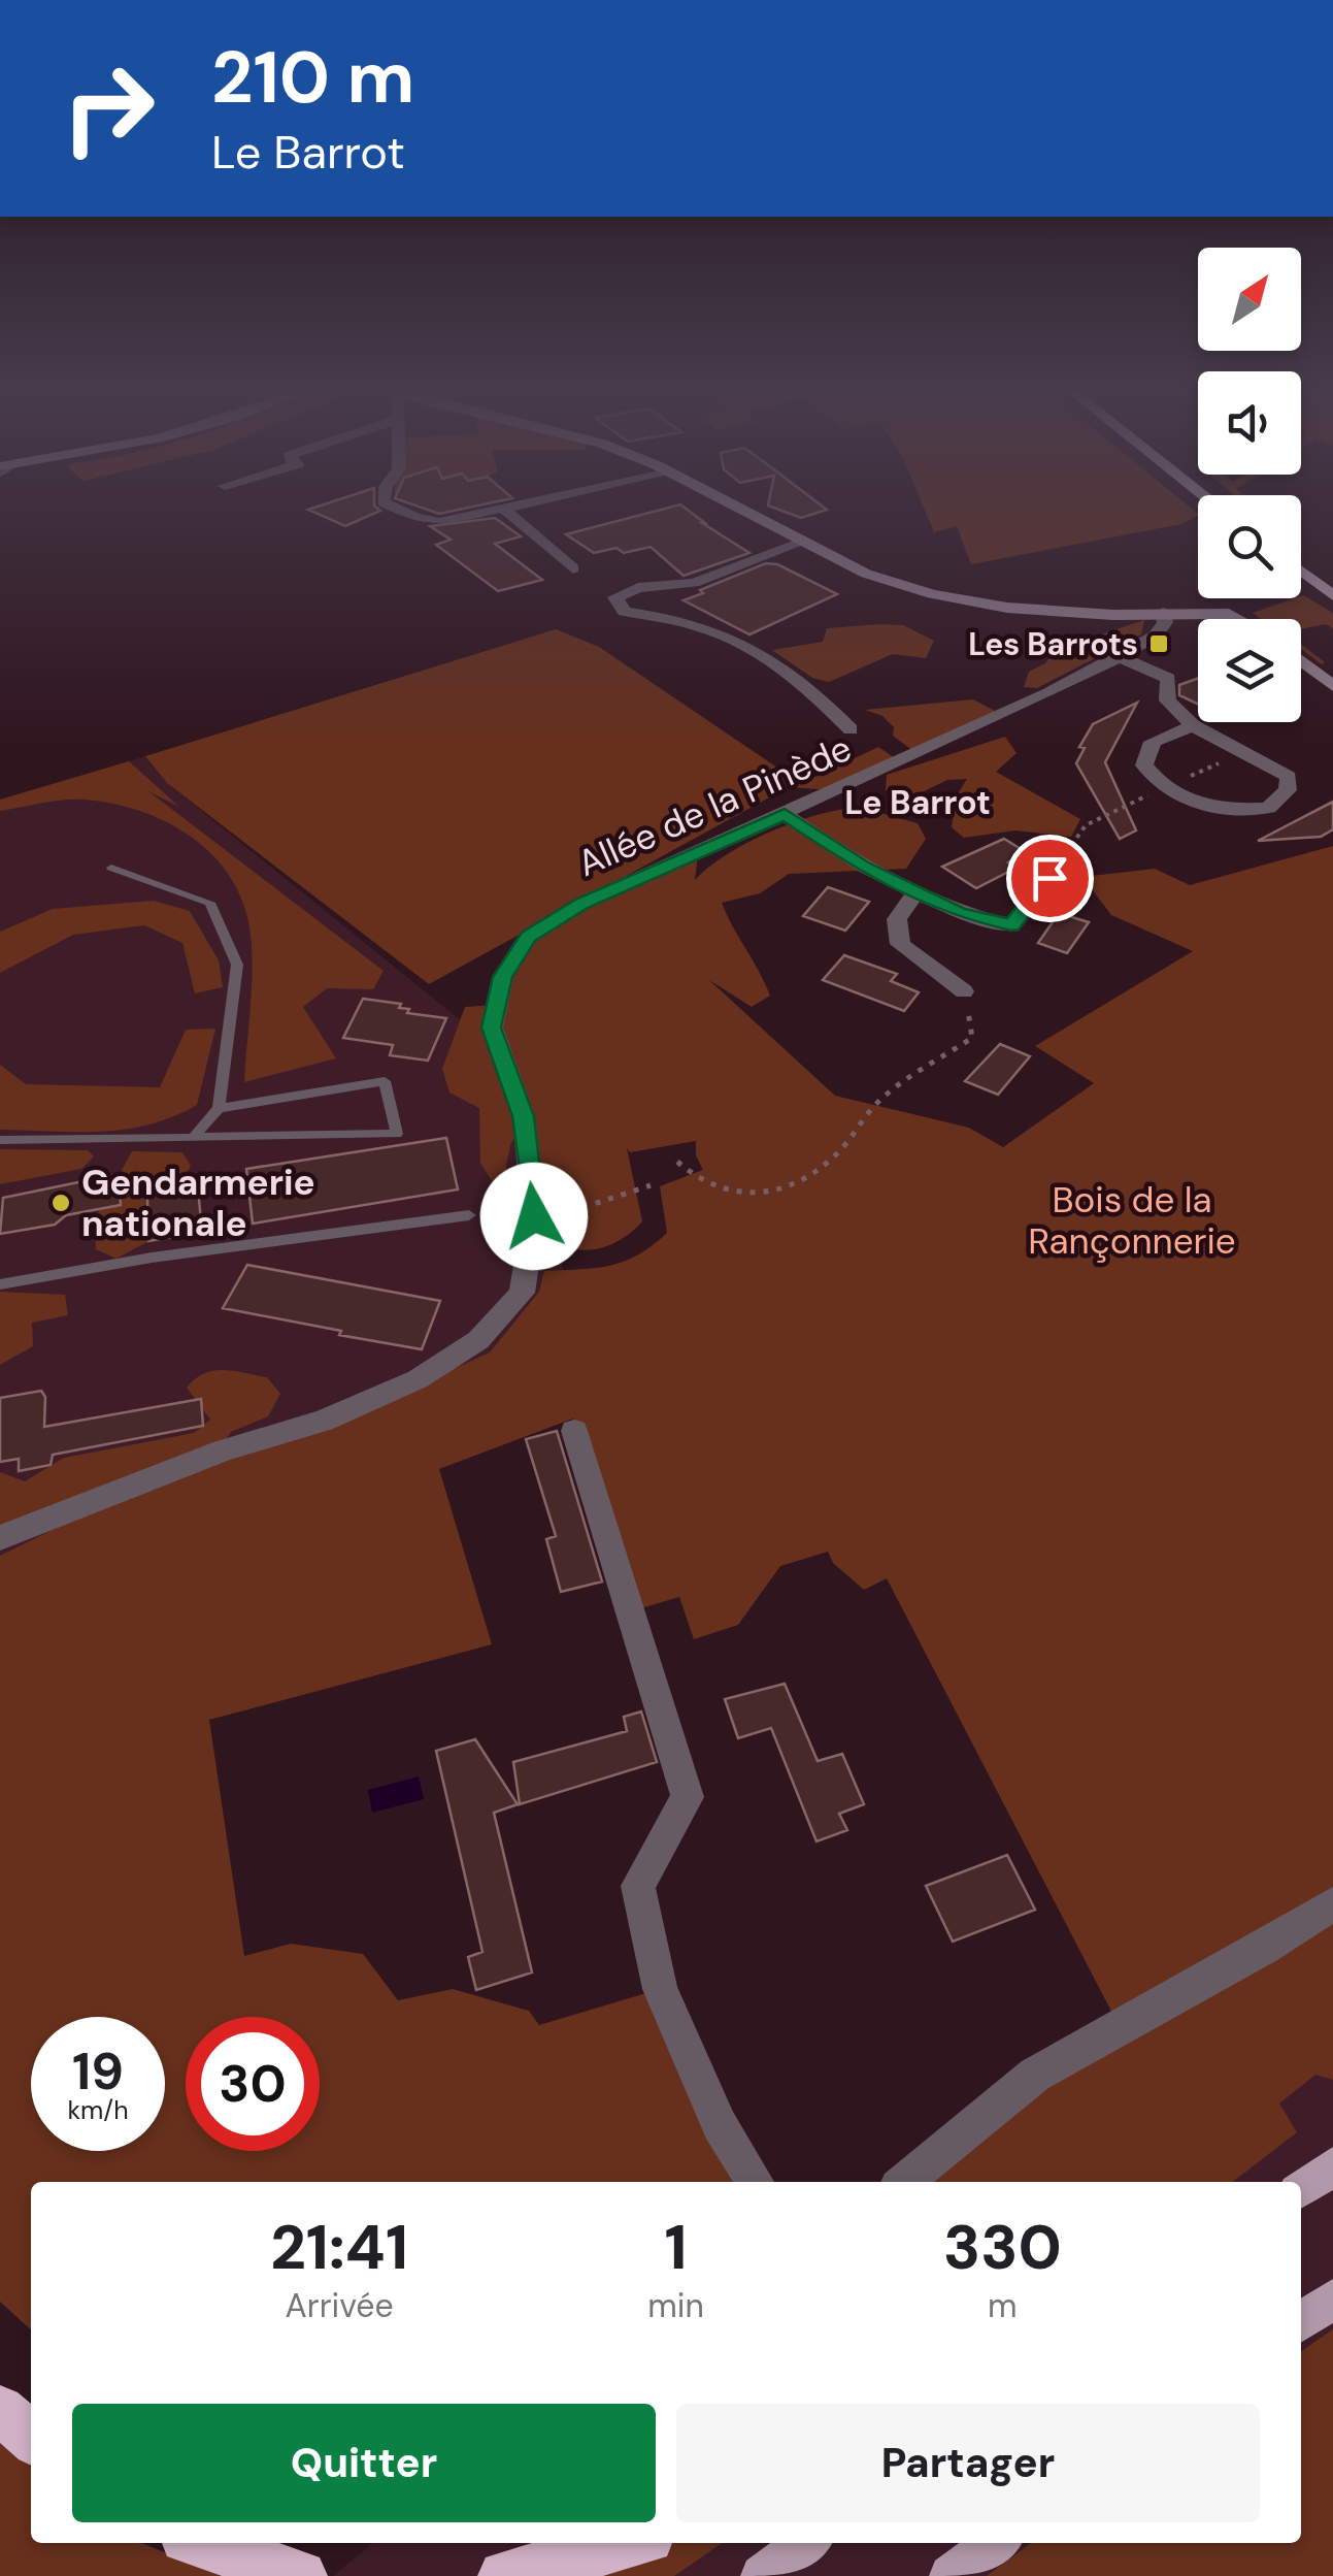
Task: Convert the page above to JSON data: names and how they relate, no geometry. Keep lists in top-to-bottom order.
{
  "streets": {
    "street": ["Allée de la Pinède"]
  },
  "districts": ["Le Barrot"],
  "parks": ["Bois de la Rançonnerie"],
  "places": {
    "transit": ["Les Barrots"],
    "other": ["Gendarmerie nationale"]
  },
  "north": "top right",
  "page": {
    "turn": ["210 m", "Le Barrot"],
    "speed": "19 km/h",
    "limit": "30",
    "eta": [
      "21:41",
      "Arrivée",
      "1",
      "min",
      "330",
      "m"
    ],
    "buttons": ["Quitter", "Partager"]
  }
}
